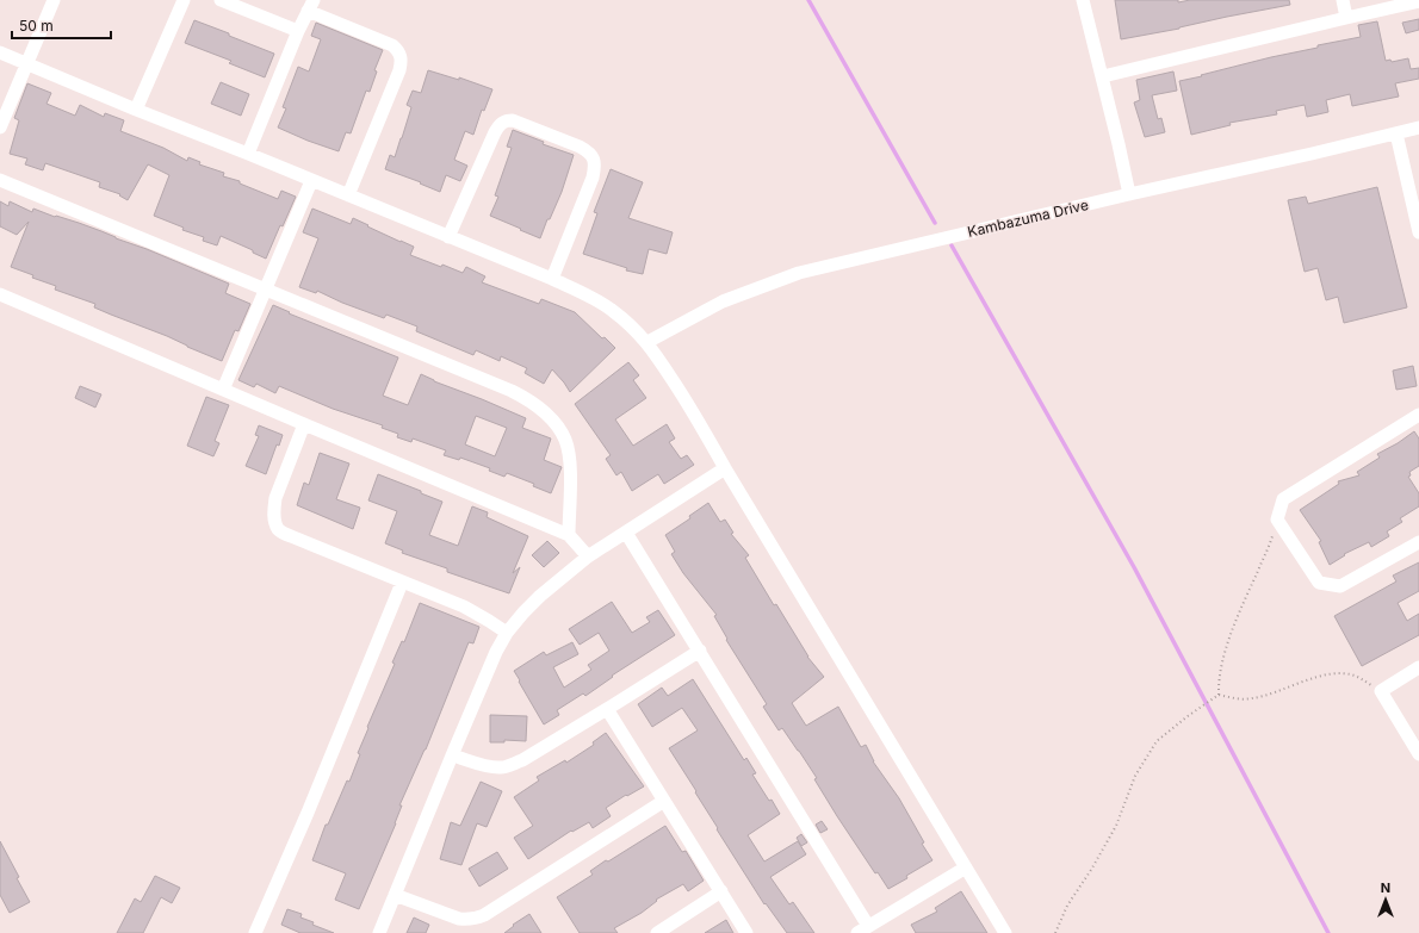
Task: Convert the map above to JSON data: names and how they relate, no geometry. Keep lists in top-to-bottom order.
{
  "streets": {
    "street": ["Kambazuma Drive"]
  },
  "scale_bar": "50 m",
  "north": "top"
}
